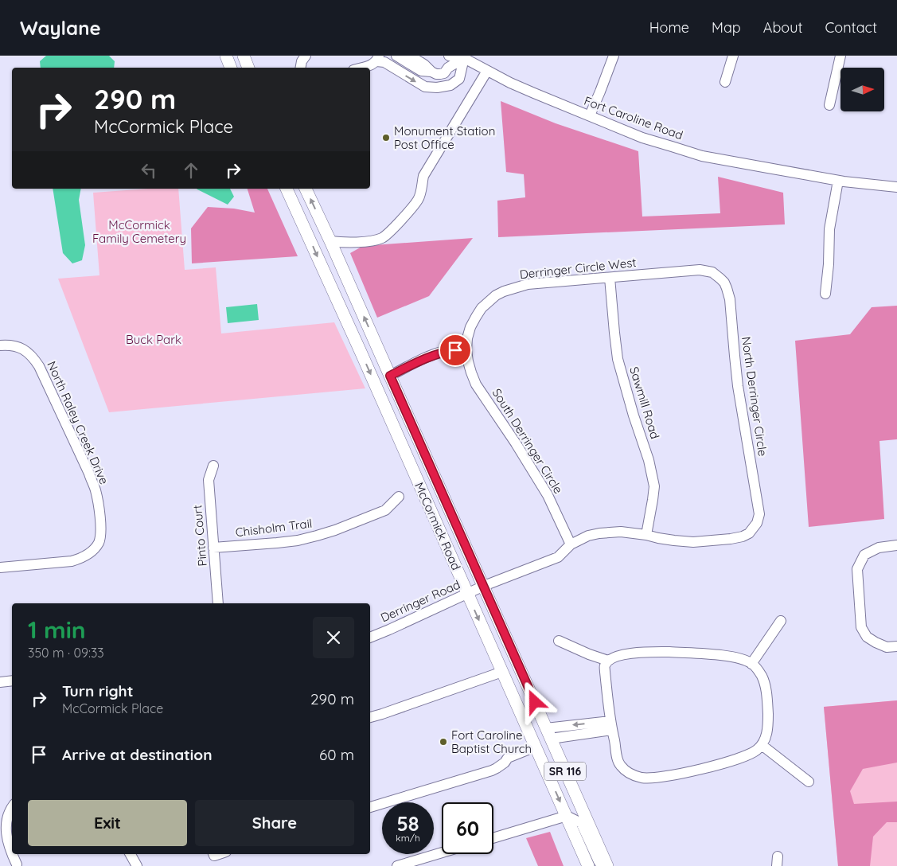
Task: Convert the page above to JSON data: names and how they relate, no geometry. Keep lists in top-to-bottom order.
{
  "streets": {
    "main road": ["McCormick Road", "SR 116"],
    "street": [
      "Fort Caroline Road",
      "Derringer Circle West",
      "North Derringer Circle",
      "Sawmill Road",
      "North Raley Creek Drive",
      "South Derringer Circle",
      "Chisholm Trail",
      "Pinto Court",
      "Derringer Road"
    ]
  },
  "crossings": [
    ["Derringer Circle West", "North Derringer Circle"],
    ["Derringer Circle West", "Sawmill Road"],
    ["Derringer Circle West", "South Derringer Circle"],
    ["North Derringer Circle", "Derringer Road"],
    ["Sawmill Road", "Derringer Road"],
    ["South Derringer Circle", "Derringer Road"],
    ["McCormick Road", "Derringer Road"],
    ["Chisholm Trail", "Pinto Court"]
  ],
  "parks": ["McCormick Family Cemetery", "Buck Park"],
  "places": ["Monument Station Post Office", "Fort Caroline Baptist Church"],
  "north": "right",
  "page": {
    "header": "Waylane",
    "nav": [
      "Home",
      "Map",
      "About",
      "Contact"
    ],
    "turn": ["290 m", "McCormick Place"],
    "heading": ["1 min", "350 m · 09:33"],
    "list": [
      {
        "name": "Turn right",
        "note": "McCormick Place",
        "value": "290 m"
      },
      {
        "name": "Arrive at destination",
        "value": "60 m"
      }
    ],
    "buttons": ["Exit", "Share"],
    "speed": "58 km/h",
    "limit": "60"
  }
}
